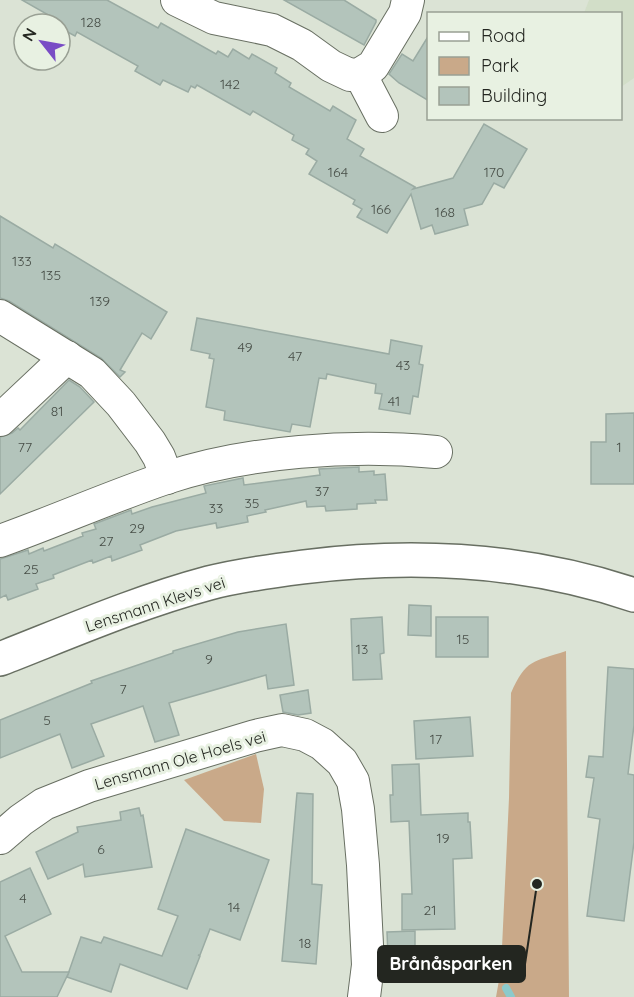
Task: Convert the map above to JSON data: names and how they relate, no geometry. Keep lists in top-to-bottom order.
{
  "streets": {
    "street": ["Lensmann Klevs vei", "Lensmann Ole Hoels vei"]
  },
  "places": ["Brånåsparken"],
  "house_numbers": [
    "128",
    "142",
    "164",
    "170",
    "166",
    "168",
    "133",
    "135",
    "139",
    "49",
    "47",
    "43",
    "41",
    "81",
    "77",
    "1",
    "37",
    "35",
    "33",
    "29",
    "27",
    "25",
    "15",
    "13",
    "9",
    "7",
    "5",
    "17",
    "19",
    "6",
    "4",
    "14",
    "21",
    "18"
  ],
  "legend": ["Road", "Park", "Building"],
  "north": "top left"
}
